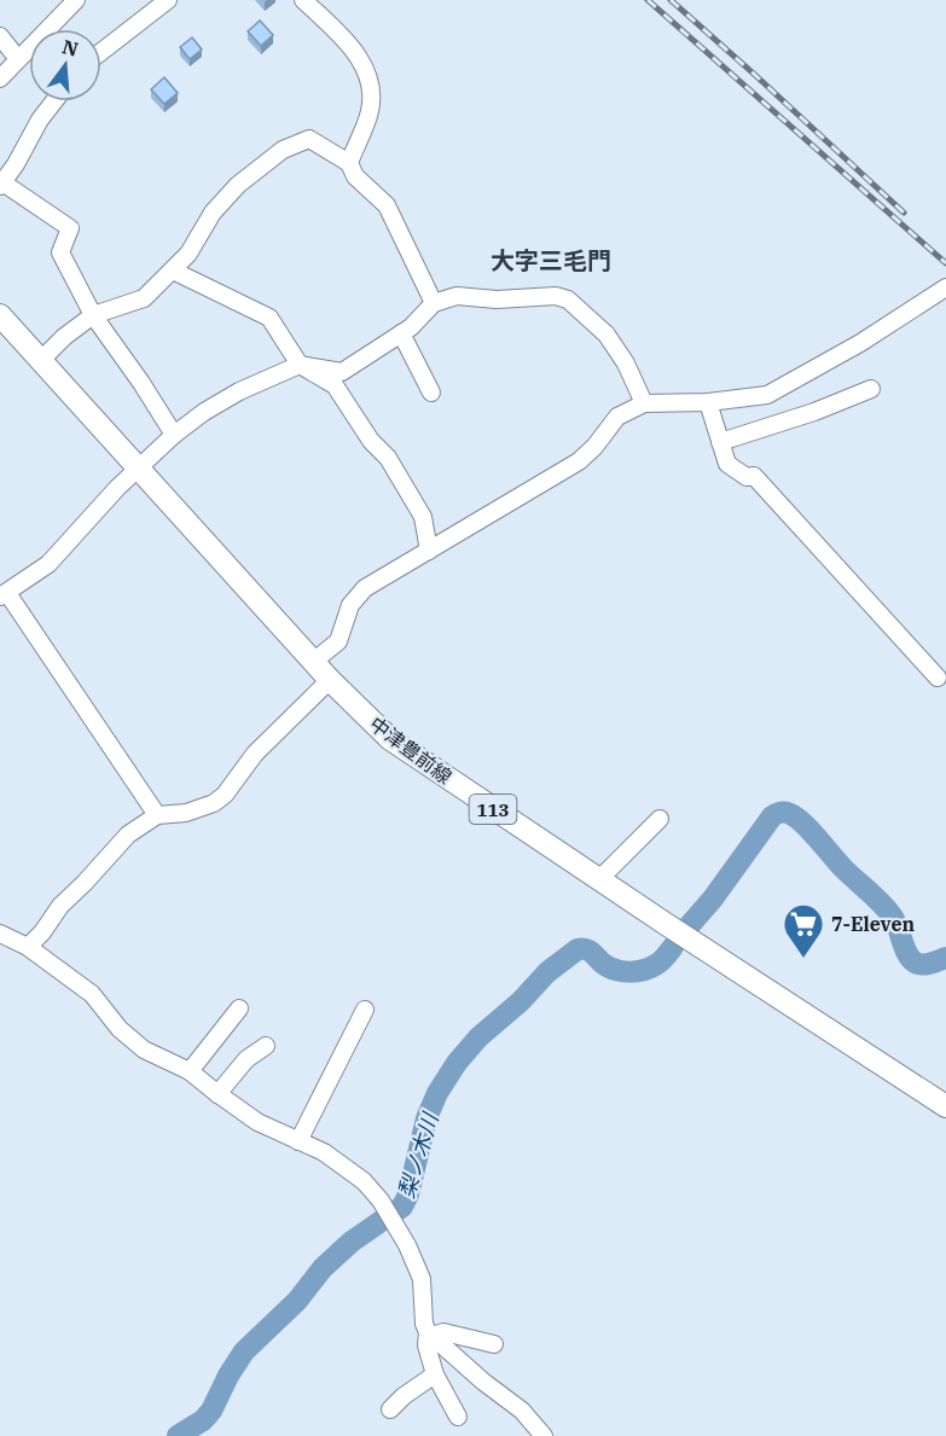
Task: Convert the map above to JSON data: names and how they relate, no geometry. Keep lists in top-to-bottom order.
{
  "streets": {
    "main road": ["中津豊前線", "113"]
  },
  "districts": ["大字三毛門"],
  "water": ["梨ノ木川"],
  "places": {
    "supermarket": ["7-Eleven"]
  },
  "north": "top"
}
